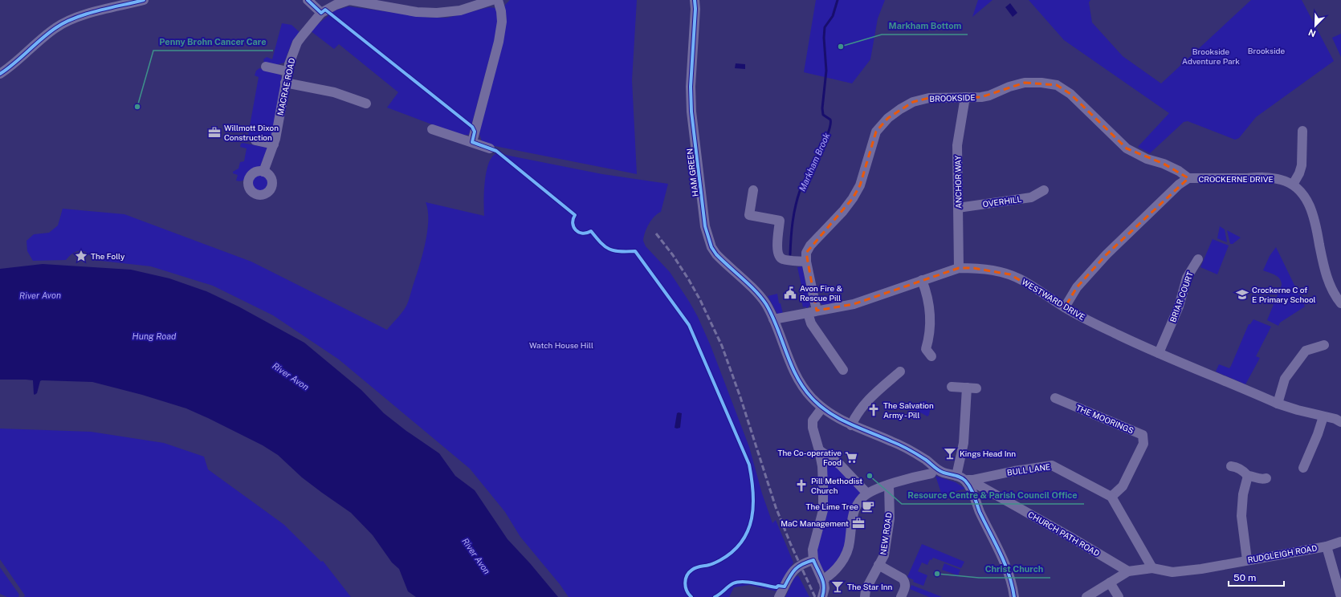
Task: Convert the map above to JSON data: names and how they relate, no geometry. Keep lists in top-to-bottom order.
{
  "streets": {
    "street": [
      "MACRAE ROAD",
      "BROOKSIDE",
      "HAM GREEN",
      "CROCKERNE DRIVE",
      "ANCHOR WAY",
      "OVERHILL",
      "BRIAR COURT",
      "WESTWARD DRIVE",
      "THE MOORINGS",
      "BULL LANE",
      "NEW ROAD",
      "CHURCH PATH ROAD",
      "RUDGLEIGH ROAD"
    ]
  },
  "crossings": [
    ["BROOKSIDE", "CROCKERNE DRIVE"],
    ["BROOKSIDE", "ANCHOR WAY"],
    ["BROOKSIDE", "WESTWARD DRIVE"],
    ["HAM GREEN", "WESTWARD DRIVE"],
    ["HAM GREEN", "CHURCH PATH ROAD"],
    ["CROCKERNE DRIVE", "WESTWARD DRIVE"],
    ["ANCHOR WAY", "OVERHILL"],
    ["ANCHOR WAY", "WESTWARD DRIVE"],
    ["BRIAR COURT", "WESTWARD DRIVE"],
    ["THE MOORINGS", "BULL LANE"],
    ["BULL LANE", "CHURCH PATH ROAD"],
    ["CHURCH PATH ROAD", "RUDGLEIGH ROAD"]
  ],
  "water": ["Markham Brook", "River Avon", "Hung Road"],
  "parks": ["Brookside", "Brookside Adventure Park", "Watch House Hill"],
  "places": {
    "other": [
      "Markham Bottom",
      "Penny Brohn Cancer Care",
      "Resource Centre & Parish Council Office",
      "Christ Church"
    ],
    "office": ["Willmott Dixon Construction", "MaC Management"],
    "place": ["The Folly"],
    "public building": ["Avon Fire & Rescue Pill"],
    "school or university": ["Crockerne C of E Primary School"],
    "church": ["The Salvation Army - Pill", "Pill Methodist Church"],
    "bar": ["Kings Head Inn", "The Star Inn"],
    "supermarket": ["The Co-operative Food"],
    "cafe": ["The Lime Tree"]
  },
  "scale_bar": "50 m",
  "north": "bottom left"
}
